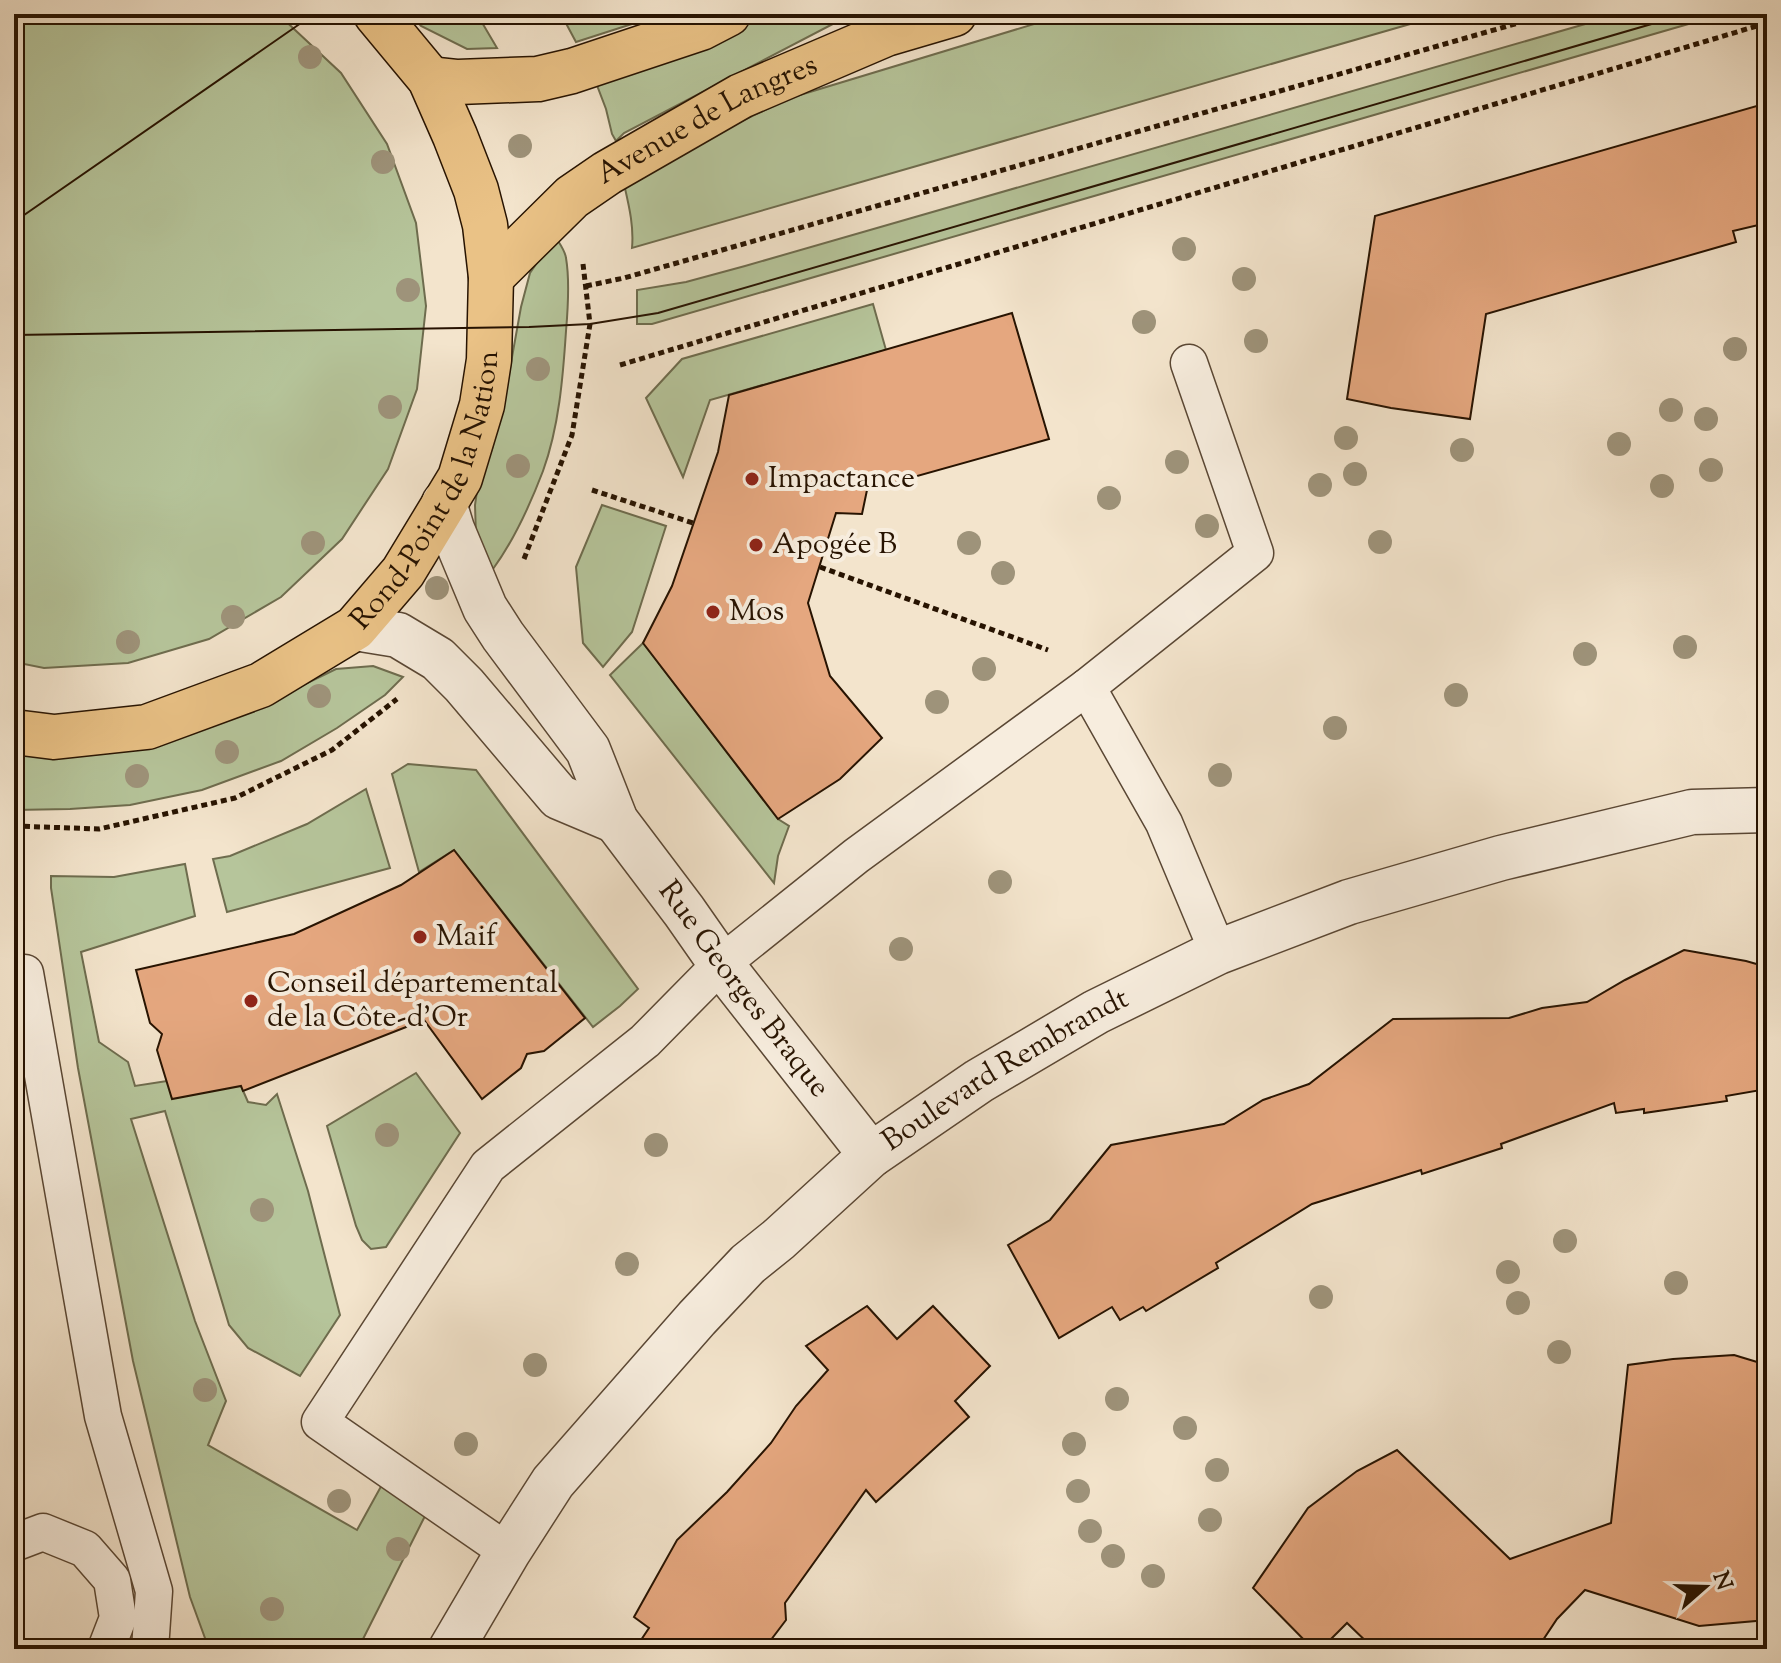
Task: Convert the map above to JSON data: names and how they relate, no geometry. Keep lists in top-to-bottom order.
{
  "streets": {
    "main road": ["Avenue de Langres", "Rond-Point de la Nation"],
    "street": ["Rue Georges Braque", "Boulevard Rembrandt"]
  },
  "crossings": [
    ["Avenue de Langres", "Rond-Point de la Nation"],
    ["Rond-Point de la Nation", "Rue Georges Braque"],
    ["Rue Georges Braque", "Boulevard Rembrandt"]
  ],
  "places": [
    "Impactance",
    "Apogée B",
    "Mos",
    "Maif",
    "Conseil départemental de la Côte-d'Or"
  ],
  "north": "right"
}
